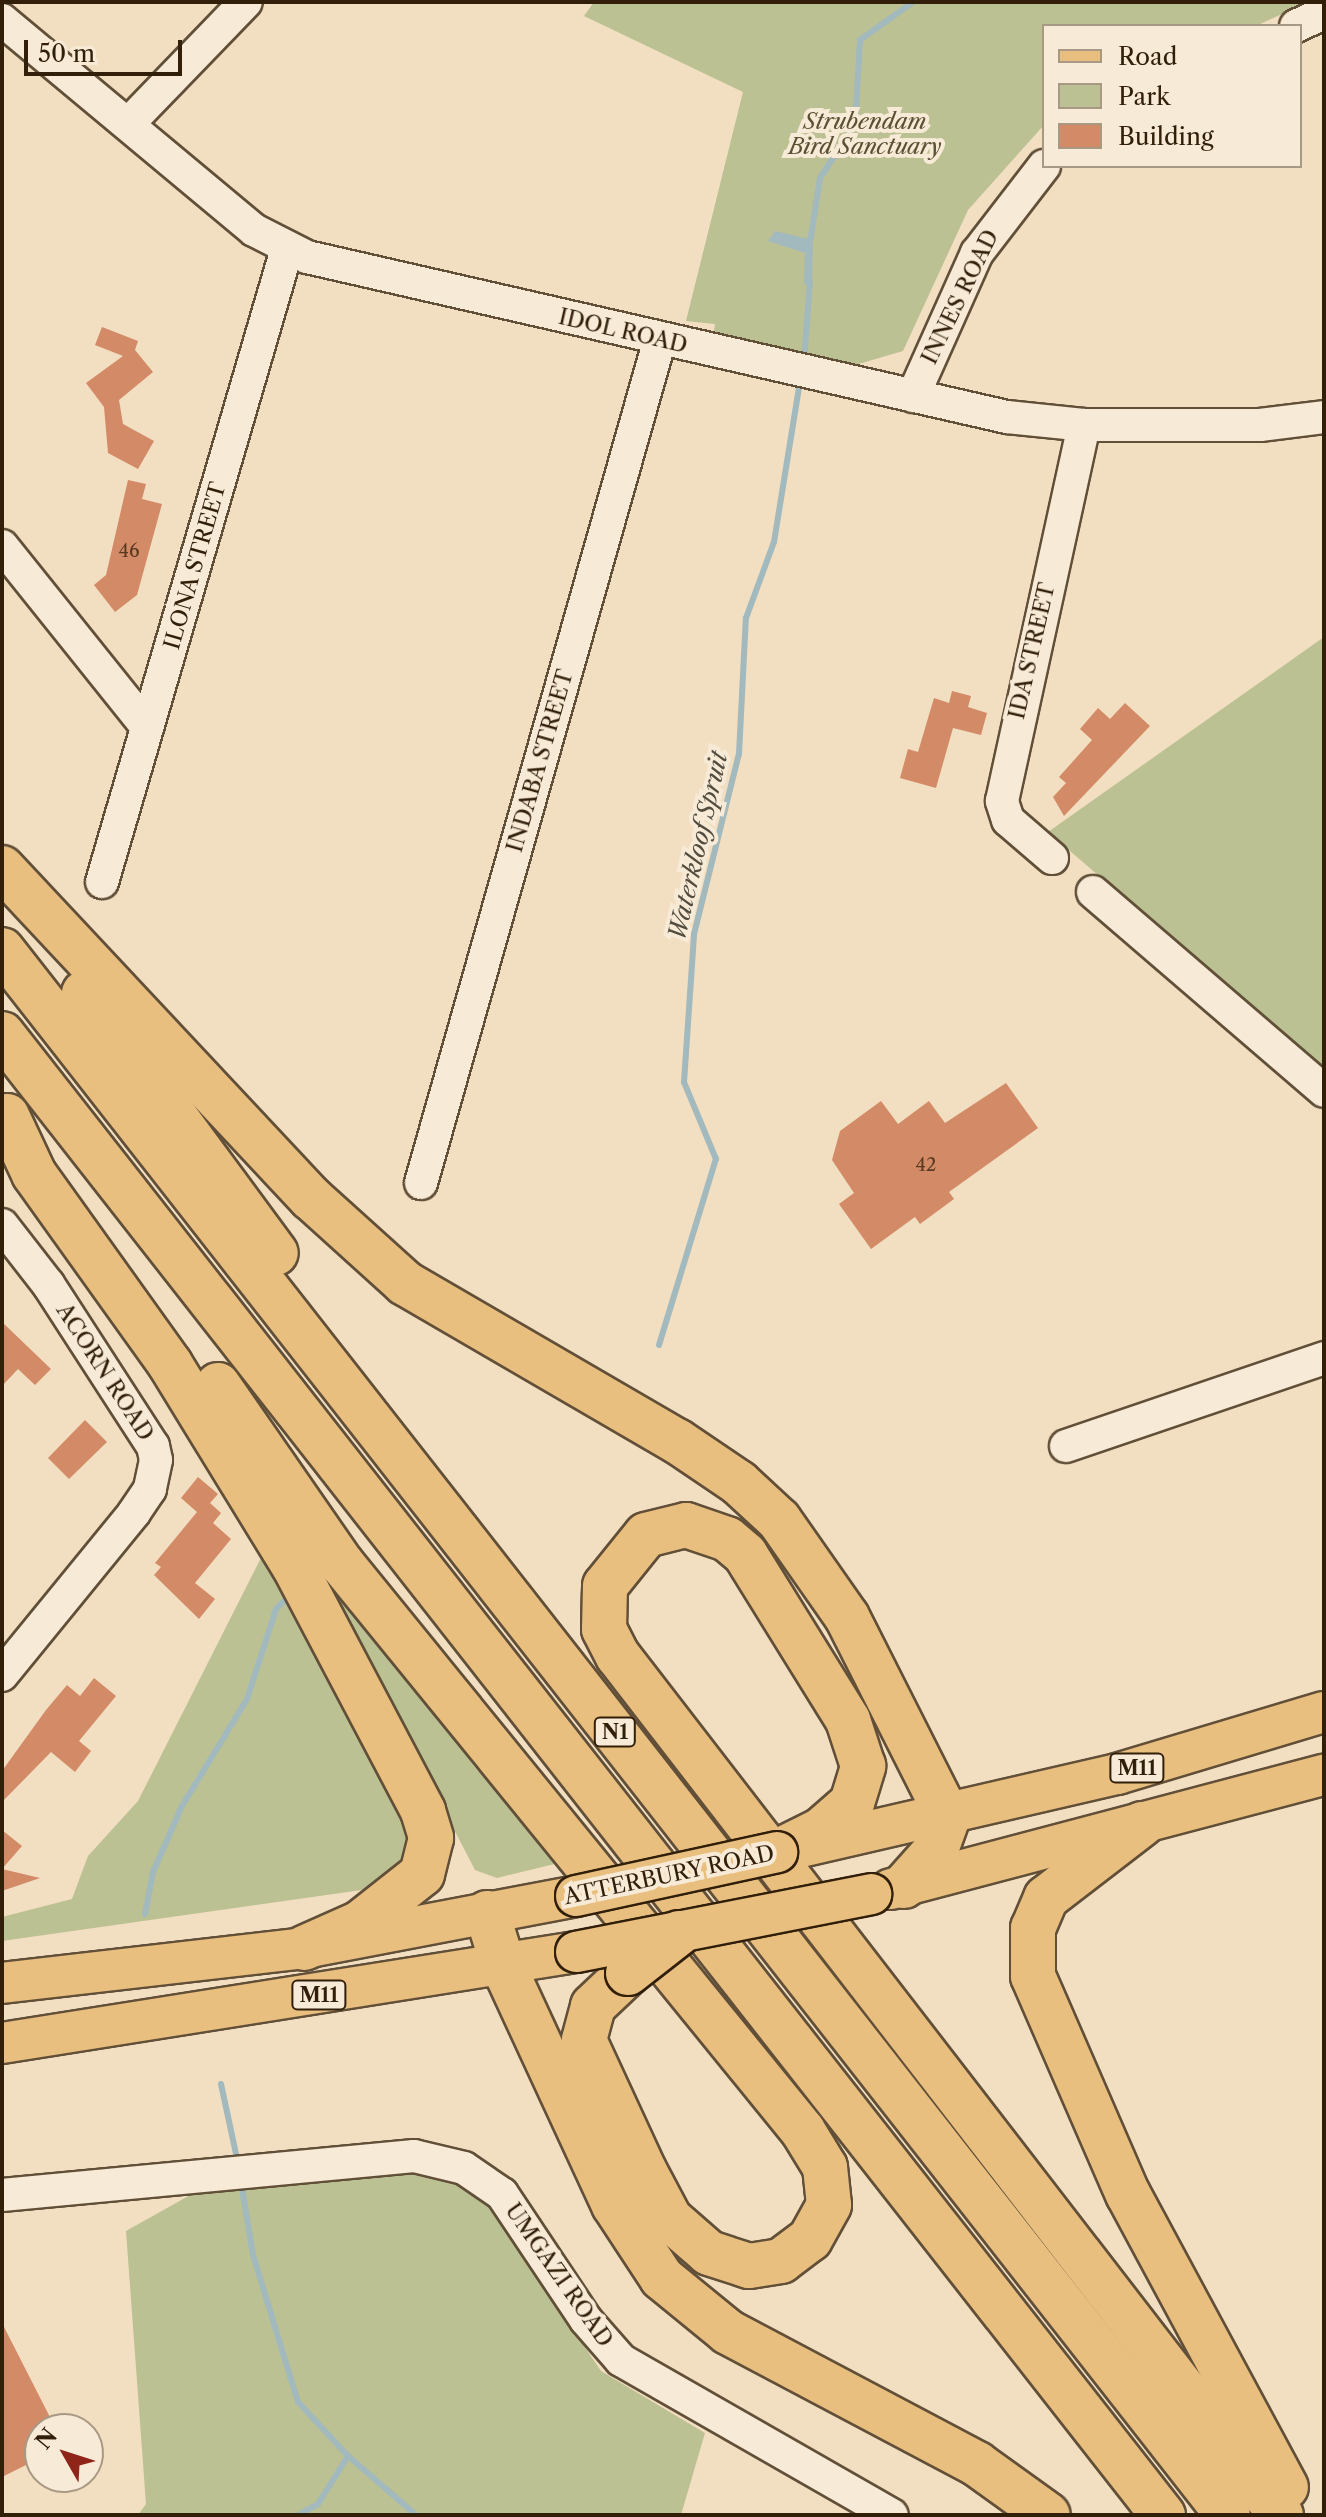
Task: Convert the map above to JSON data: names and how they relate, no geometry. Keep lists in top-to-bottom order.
{
  "streets": {
    "highway": ["N1"],
    "main road": ["M11", "ATTERBURY ROAD"],
    "street": [
      "INNES ROAD",
      "IDOL ROAD",
      "ILONA STREET",
      "IDA STREET",
      "INDABA STREET",
      "ACORN ROAD",
      "UMGAZI ROAD"
    ]
  },
  "crossings": [
    ["INNES ROAD", "IDOL ROAD"],
    ["IDOL ROAD", "ILONA STREET"],
    ["IDOL ROAD", "IDA STREET"],
    ["IDOL ROAD", "INDABA STREET"]
  ],
  "water": ["Waterkloof Spruit"],
  "parks": ["Strubendam Bird Sanctuary"],
  "house_numbers": ["46", "42"],
  "legend": ["Road", "Park", "Building"],
  "scale_bar": "50 m",
  "north": "top left"
}
